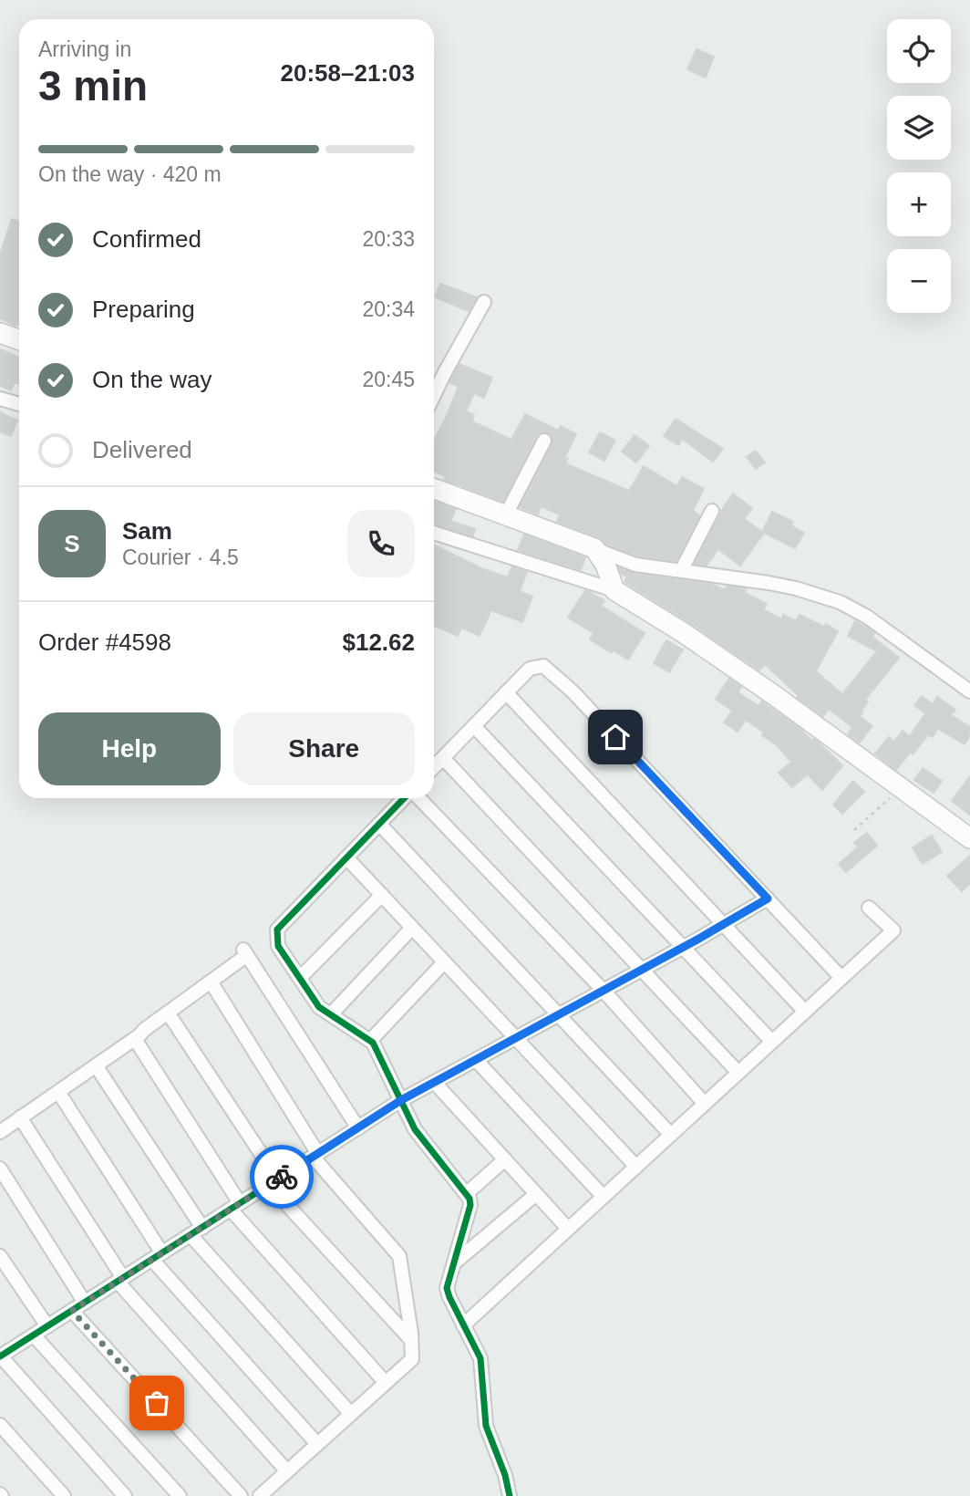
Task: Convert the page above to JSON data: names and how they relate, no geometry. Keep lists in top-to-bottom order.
{
  "page": {
    "map_buttons": ["+", "−"],
    "heading": ["3 min", "Arriving in", "20:58–21:03"],
    "panel": [
      "Sam",
      "Courier · 4.5",
      "Order #4598",
      "$12.62"
    ],
    "bar": "On the way · 420 m",
    "list": [
      ["Confirmed", "20:33"],
      ["Preparing", "20:34"],
      ["On the way", "20:45"],
      "Delivered"
    ],
    "round": "S",
    "buttons": ["Help", "Share"]
  }
}
